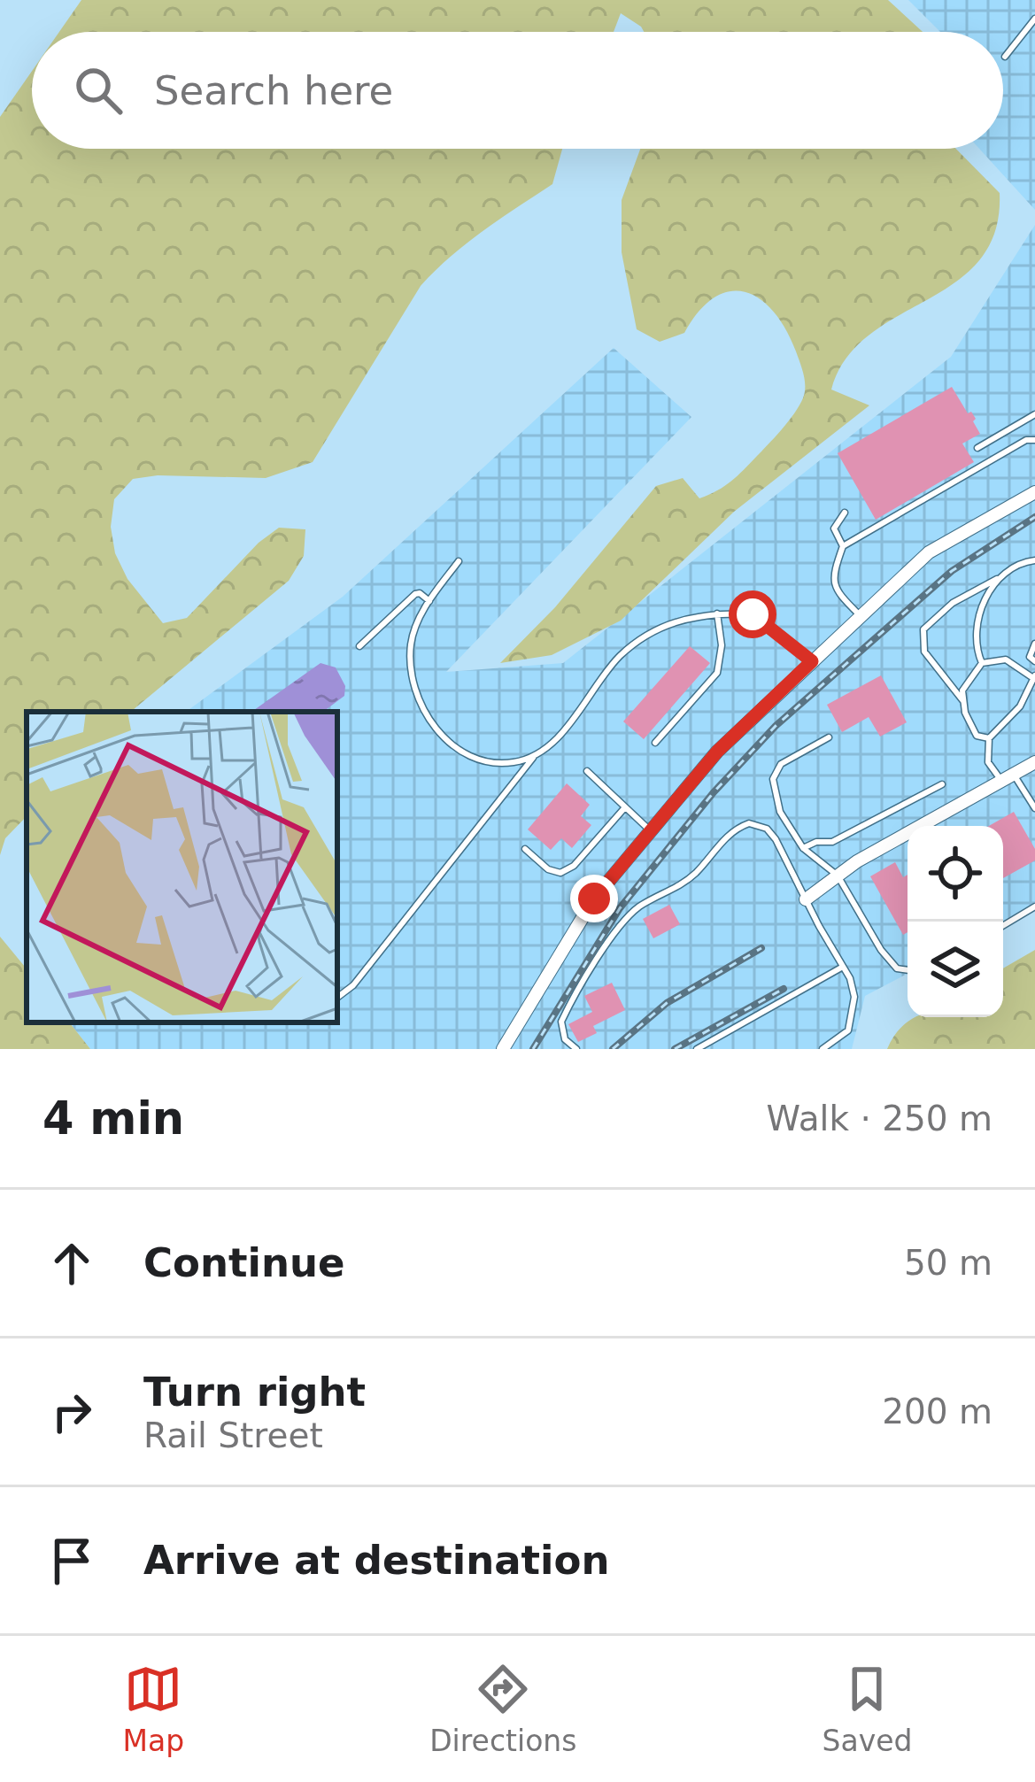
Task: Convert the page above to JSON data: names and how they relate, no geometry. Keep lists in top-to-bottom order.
{
  "page": {
    "search": "Search here",
    "heading": ["4 min", "Walk · 250 m"],
    "list": [
      ["Continue", "50 m"],
      ["Turn right", "Rail Street", "200 m"],
      "Arrive at destination"
    ],
    "nav": ["Map", "Directions", "Saved"]
  }
}
